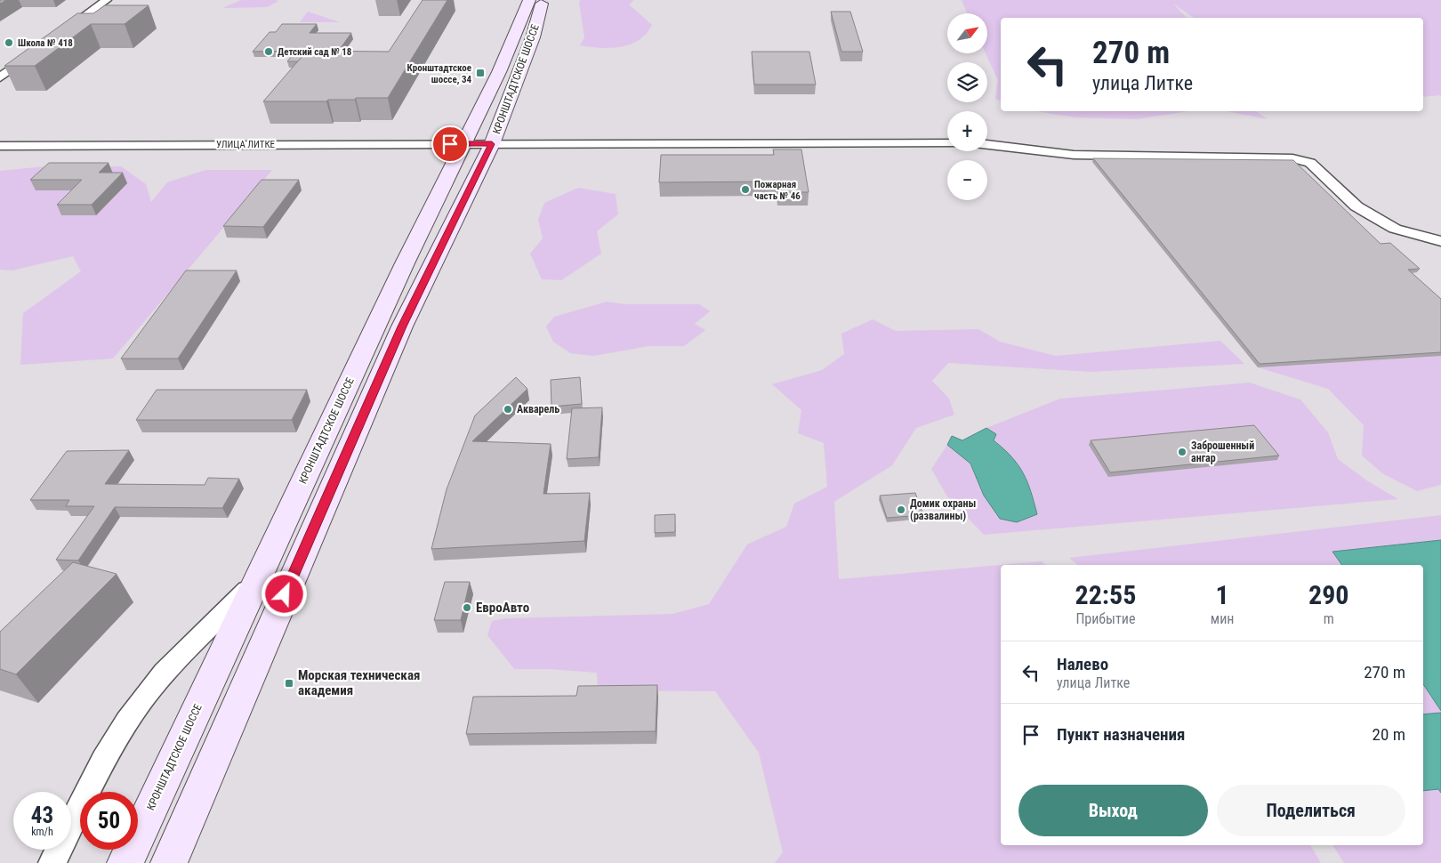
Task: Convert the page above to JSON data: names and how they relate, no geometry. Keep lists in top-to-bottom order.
{
  "streets": {
    "main road": ["КРОНШТАДТСКОЕ ШОССЕ"],
    "street": ["УЛИЦА ЛИТКЕ"]
  },
  "crossings": [
    ["КРОНШТАДТСКОЕ ШОССЕ", "УЛИЦА ЛИТКЕ"]
  ],
  "places": {
    "other": [
      "Школа № 418",
      "Детский сад № 18",
      "Пожарная часть № 46",
      "Акварель",
      "Заброшенный ангар",
      "Домик охраны (развалины)",
      "ЕвроАвто"
    ],
    "transit": ["Кронштадтское шоссе, 34", "Морская техническая академия"]
  },
  "north": "top right",
  "page": {
    "map_buttons": ["+", "−"],
    "turn": ["270 m", "улица Литке"],
    "eta": [
      "22:55",
      "Прибытие",
      "1",
      "мин",
      "290",
      "m"
    ],
    "list": [
      {
        "name": "Налево",
        "note": "улица Литке",
        "value": "270 m"
      },
      {
        "name": "Пункт назначения",
        "value": "20 m"
      }
    ],
    "buttons": ["Выход", "Поделиться"],
    "speed": "43 km/h",
    "limit": "50"
  }
}
